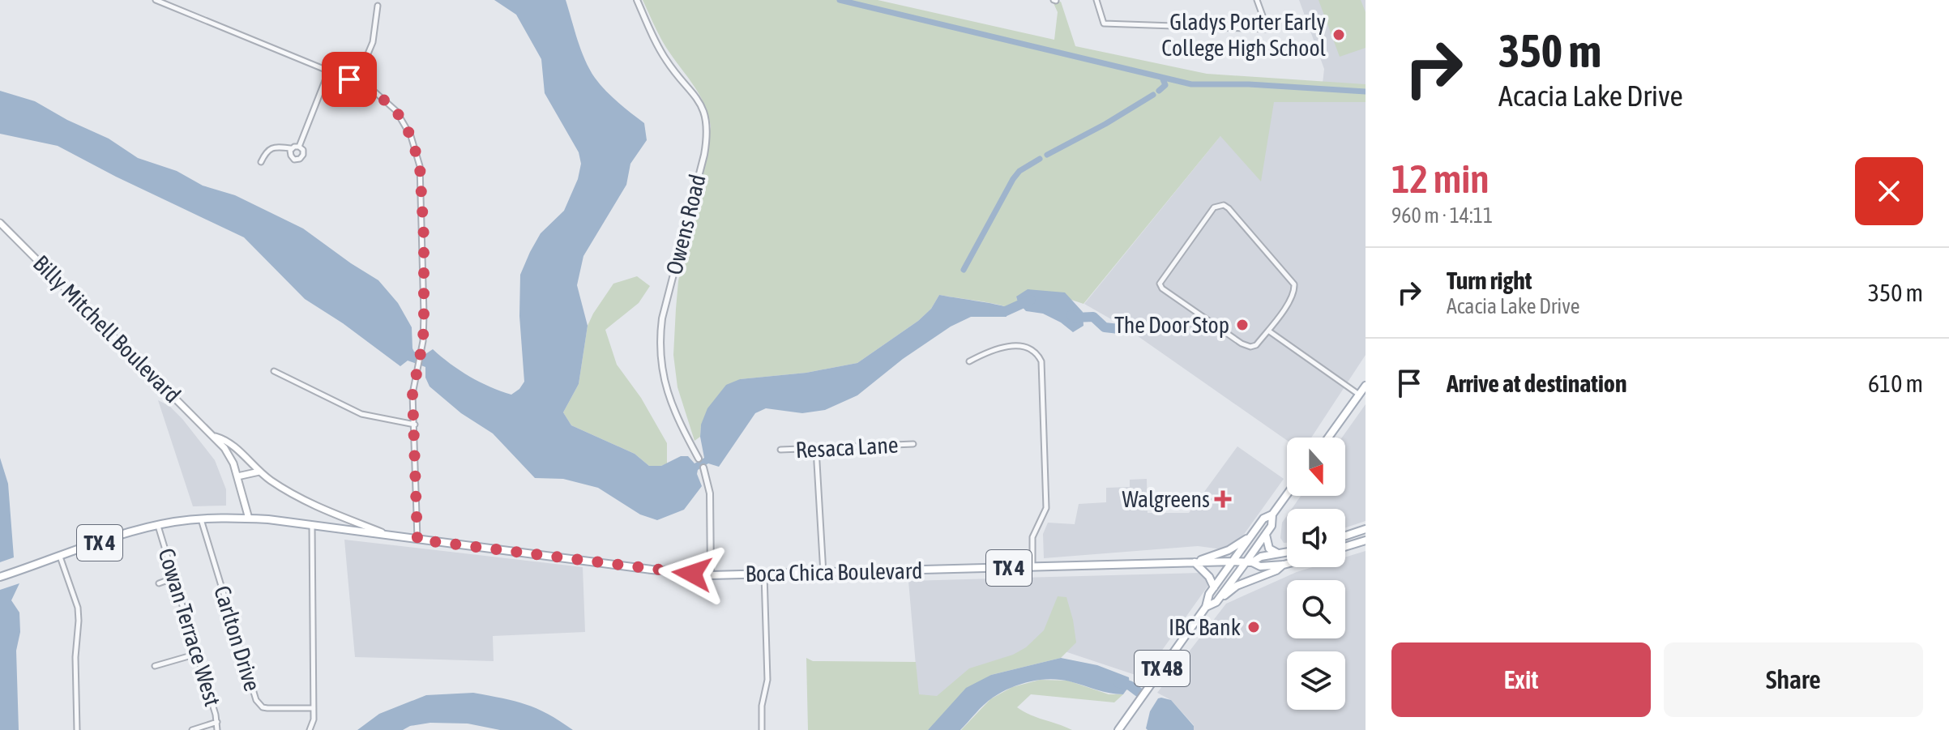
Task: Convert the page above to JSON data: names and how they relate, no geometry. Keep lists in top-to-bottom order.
{
  "streets": {
    "main road": [
      "Billy Mitchell Boulevard",
      "TX 4",
      "Boca Chica Boulevard",
      "TX 48"
    ],
    "street": [
      "Owens Road",
      "Resaca Lane",
      "Cowan Terrace West",
      "Carlton Drive"
    ]
  },
  "crossings": [
    ["Billy Mitchell Boulevard", "Boca Chica Boulevard"],
    ["TX 4", "Boca Chica Boulevard"],
    ["Boca Chica Boulevard", "Cowan Terrace West"],
    ["Boca Chica Boulevard", "Carlton Drive"],
    ["Boca Chica Boulevard", "TX 48"]
  ],
  "places": {
    "other": ["Gladys Porter Early College High School", "The Door Stop", "IBC Bank"],
    "health": ["Walgreens"]
  },
  "north": "bottom",
  "page": {
    "turn": ["350 m", "Acacia Lake Drive"],
    "heading": ["12 min", "960 m · 14:11"],
    "list": [
      {
        "name": "Turn right",
        "note": "Acacia Lake Drive",
        "value": "350 m"
      },
      {
        "name": "Arrive at destination",
        "value": "610 m"
      }
    ],
    "buttons": ["Exit", "Share"]
  }
}
